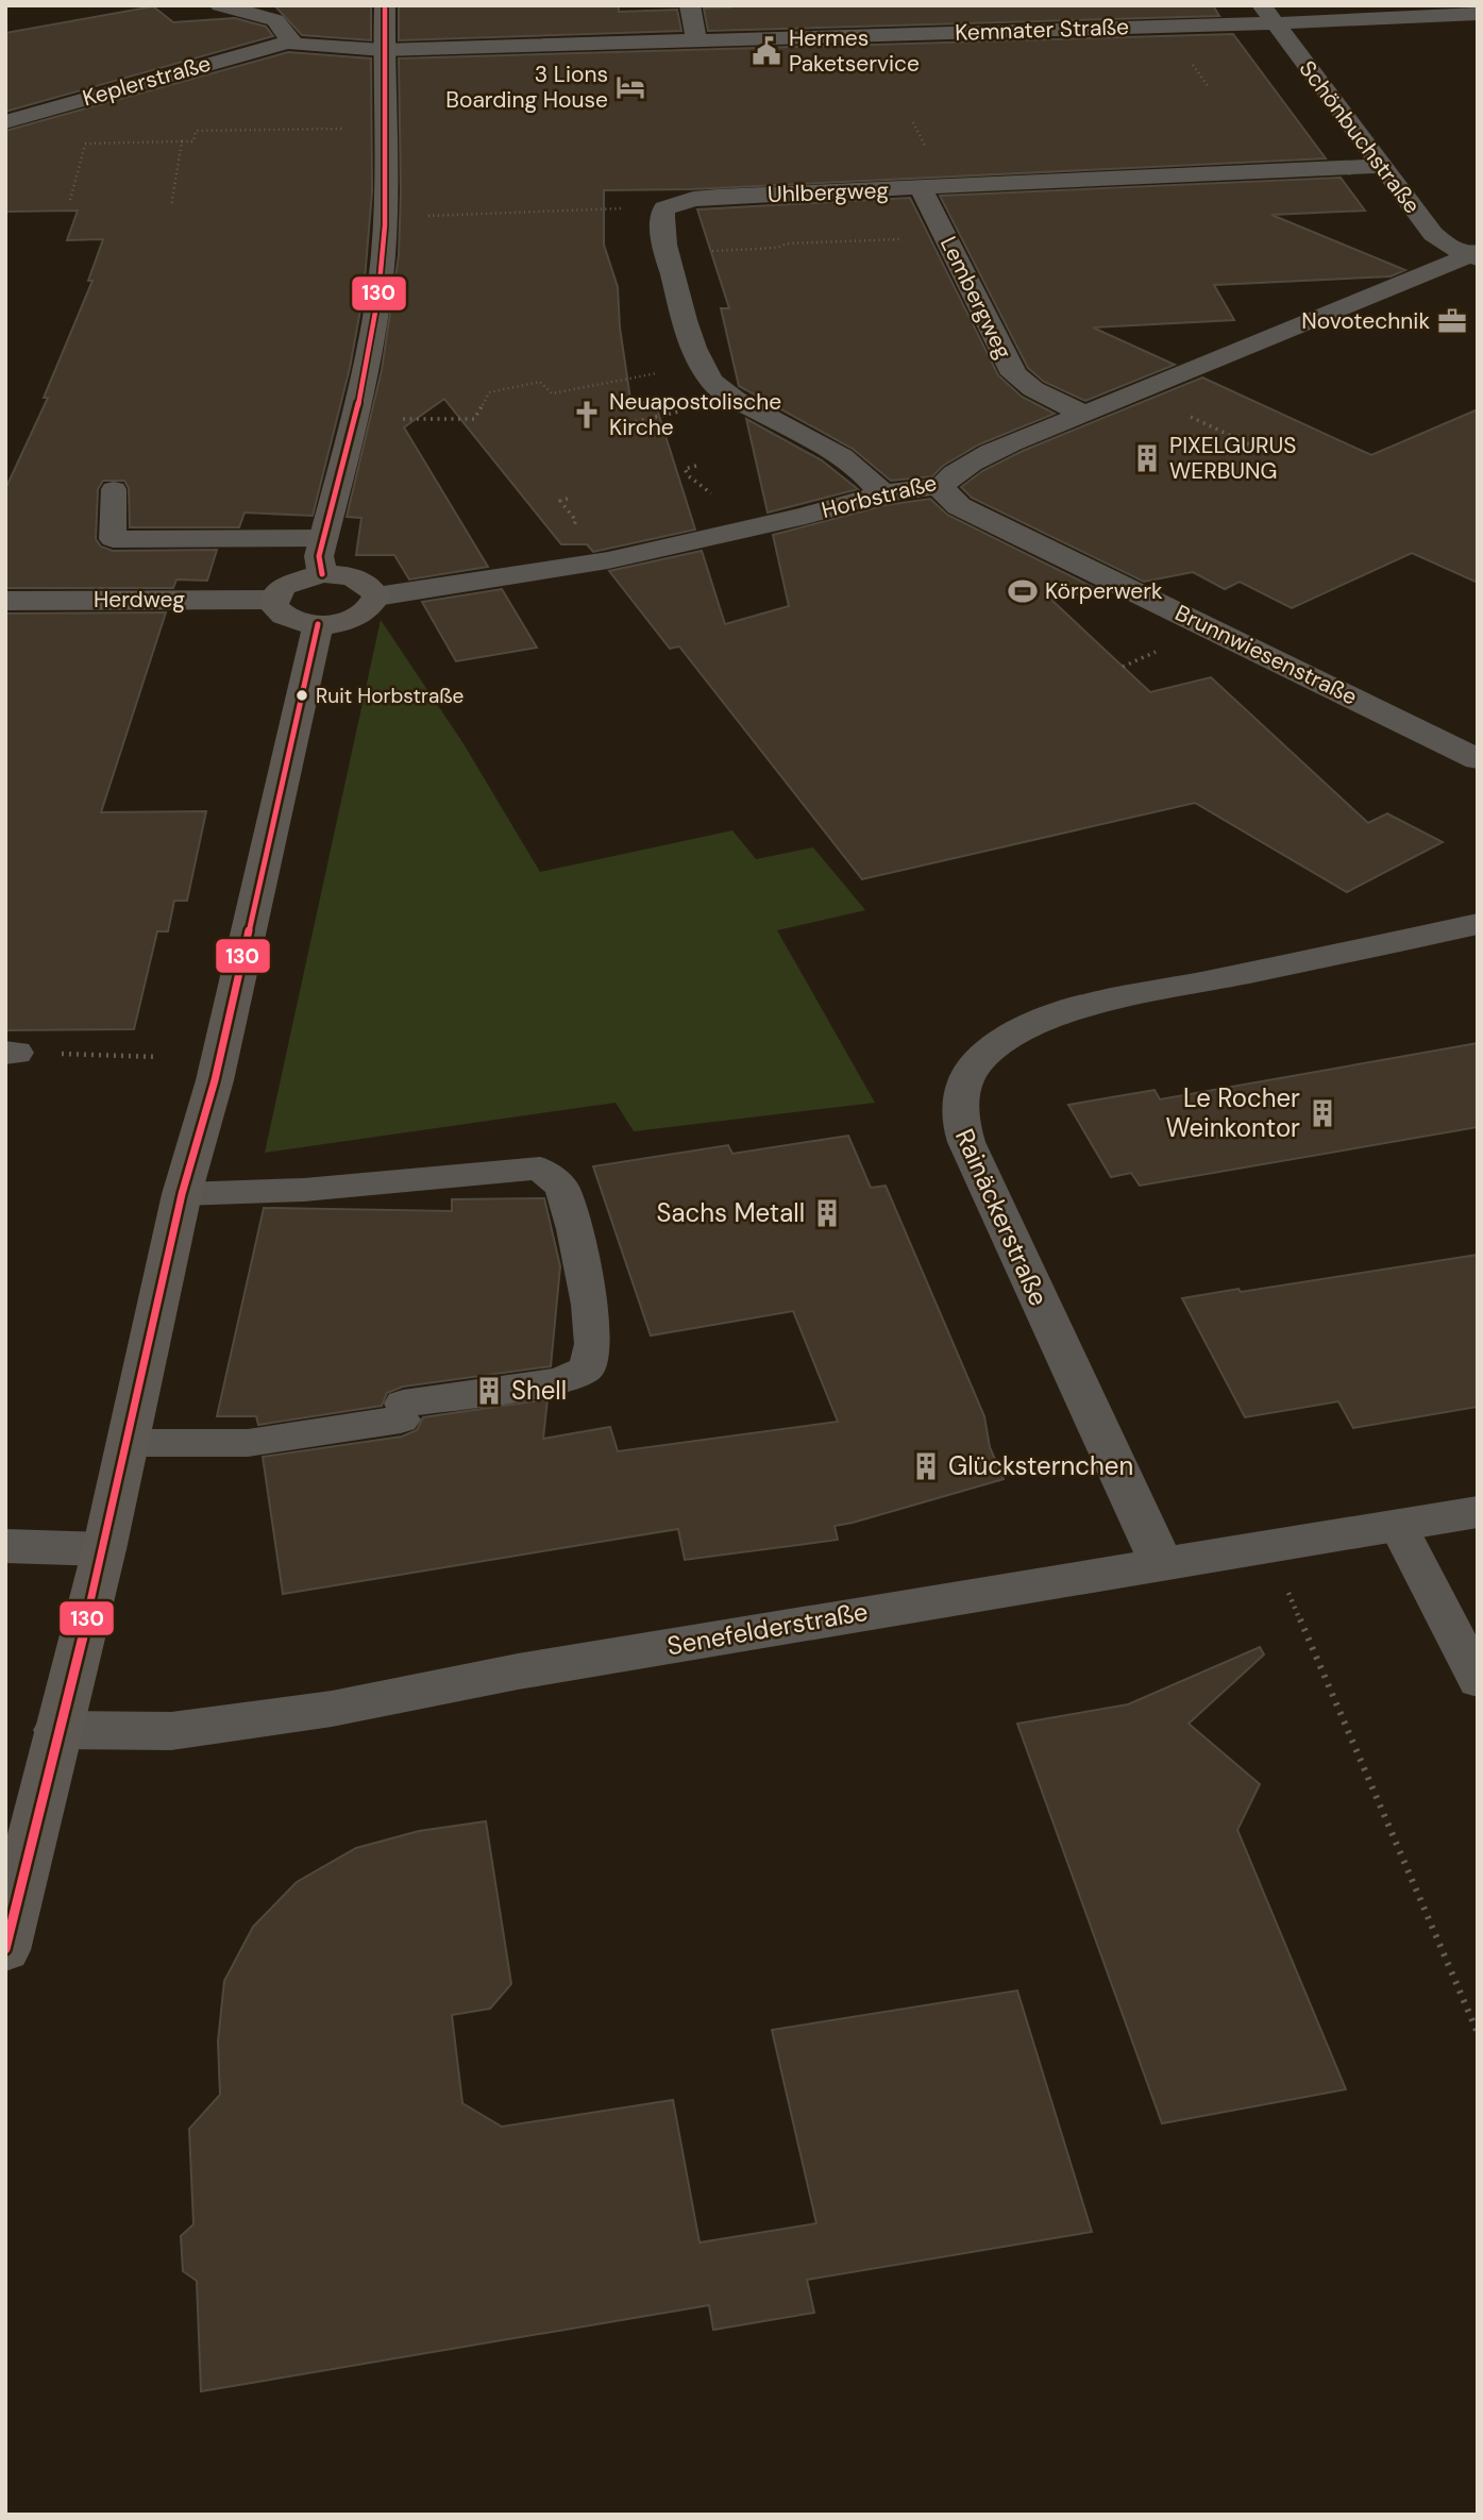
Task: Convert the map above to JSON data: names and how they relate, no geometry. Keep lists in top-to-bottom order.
{
  "streets": {
    "street": [
      "Kemnater Straße",
      "Keplerstraße",
      "Schönbuchstraße",
      "Uhlbergweg",
      "Lembergweg",
      "Horbstraße",
      "Herdweg",
      "Brunnwiesenstraße",
      "Rainäckerstraße",
      "Senefelderstraße"
    ]
  },
  "crossings": [
    ["Kemnater Straße", "Keplerstraße"],
    ["Kemnater Straße", "Schönbuchstraße"],
    ["Schönbuchstraße", "Uhlbergweg"],
    ["Schönbuchstraße", "Horbstraße"],
    ["Uhlbergweg", "Lembergweg"],
    ["Uhlbergweg", "Horbstraße"],
    ["Lembergweg", "Horbstraße"],
    ["Horbstraße", "Brunnwiesenstraße"],
    ["Rainäckerstraße", "Senefelderstraße"]
  ],
  "places": {
    "public building": ["Hermes Paketservice"],
    "hotel": ["3 Lions Boarding House"],
    "office": ["Novotechnik"],
    "church": ["Neuapostolische Kirche"],
    "building": [
      "PIXELGURUS WERBUNG",
      "Le Rocher Weinkontor",
      "Sachs Metall",
      "Shell",
      "Glücksternchen"
    ],
    "sports": ["Körperwerk"],
    "other": ["Ruit Horbstraße"]
  },
  "lines": ["transit line 130"]
}
